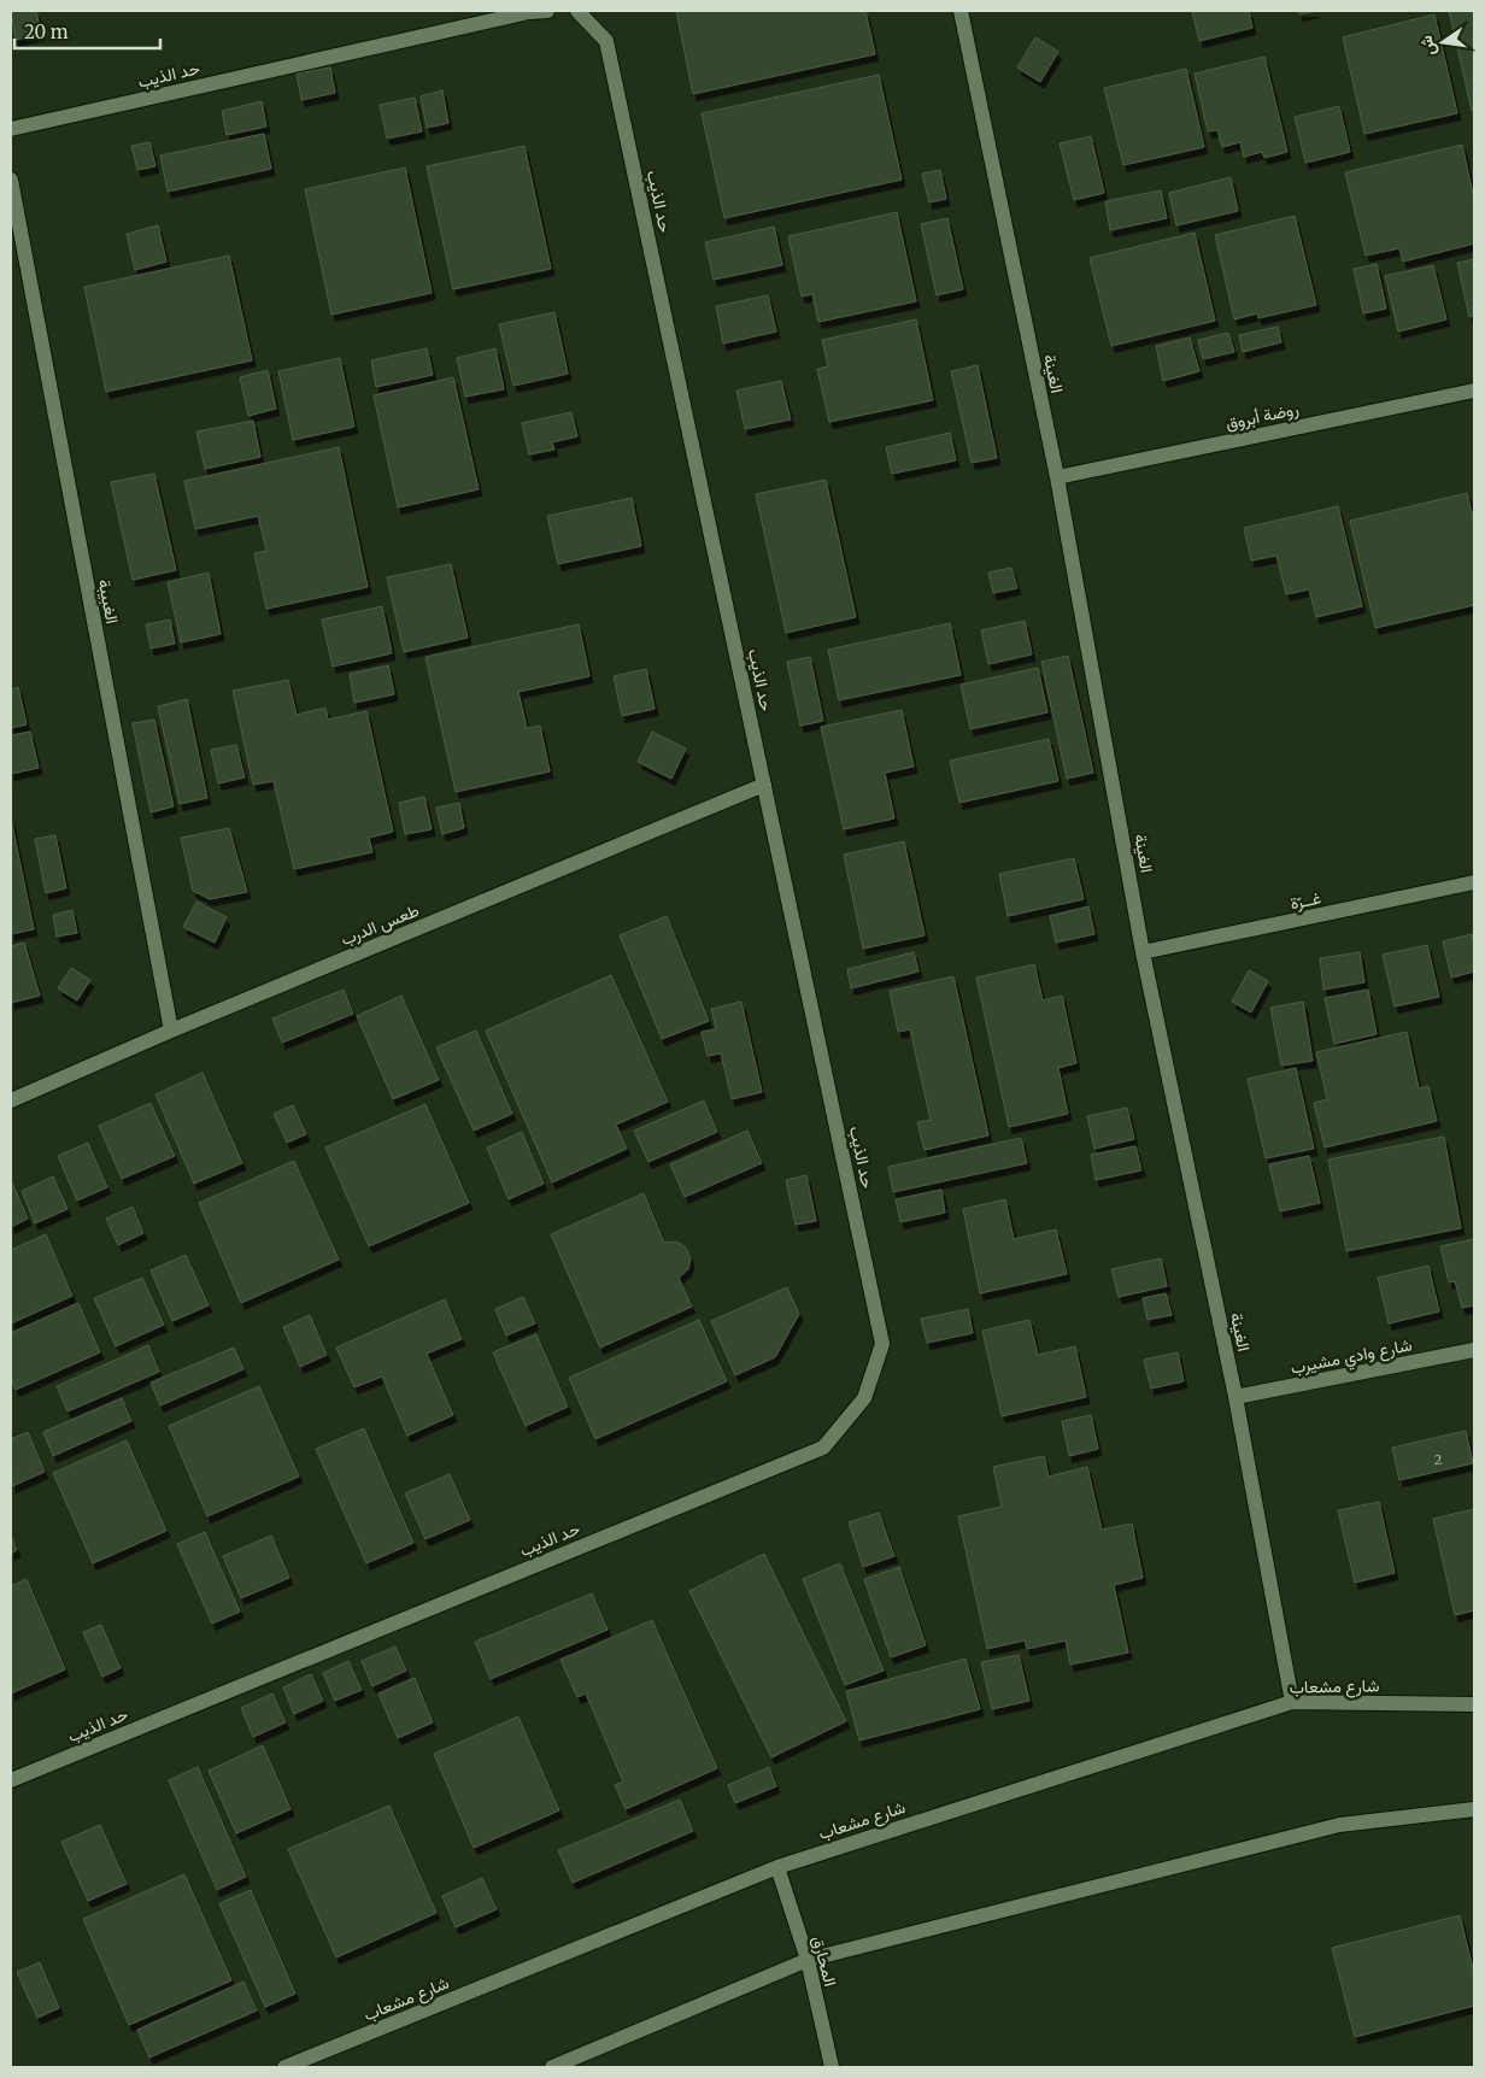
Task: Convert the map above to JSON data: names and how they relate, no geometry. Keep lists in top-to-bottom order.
{
  "streets": {
    "street": [
      "حد الذيب",
      "الغينة",
      "روضة أبروق",
      "الغبيبة",
      "غــرّة",
      "طعس الدرب",
      "شارع وادي مشيرب",
      "شارع مشعاب",
      "المحارق"
    ]
  },
  "crossings": [
    ["حد الذيب", "طعس الدرب"],
    ["الغينة", "روضة أبروق"],
    ["الغينة", "غــرّة"],
    ["الغينة", "شارع وادي مشيرب"],
    ["الغينة", "شارع مشعاب"],
    ["الغبيبة", "طعس الدرب"],
    ["شارع مشعاب", "المحارق"]
  ],
  "house_numbers": ["2"],
  "scale_bar": "20 m",
  "north": "left"
}
